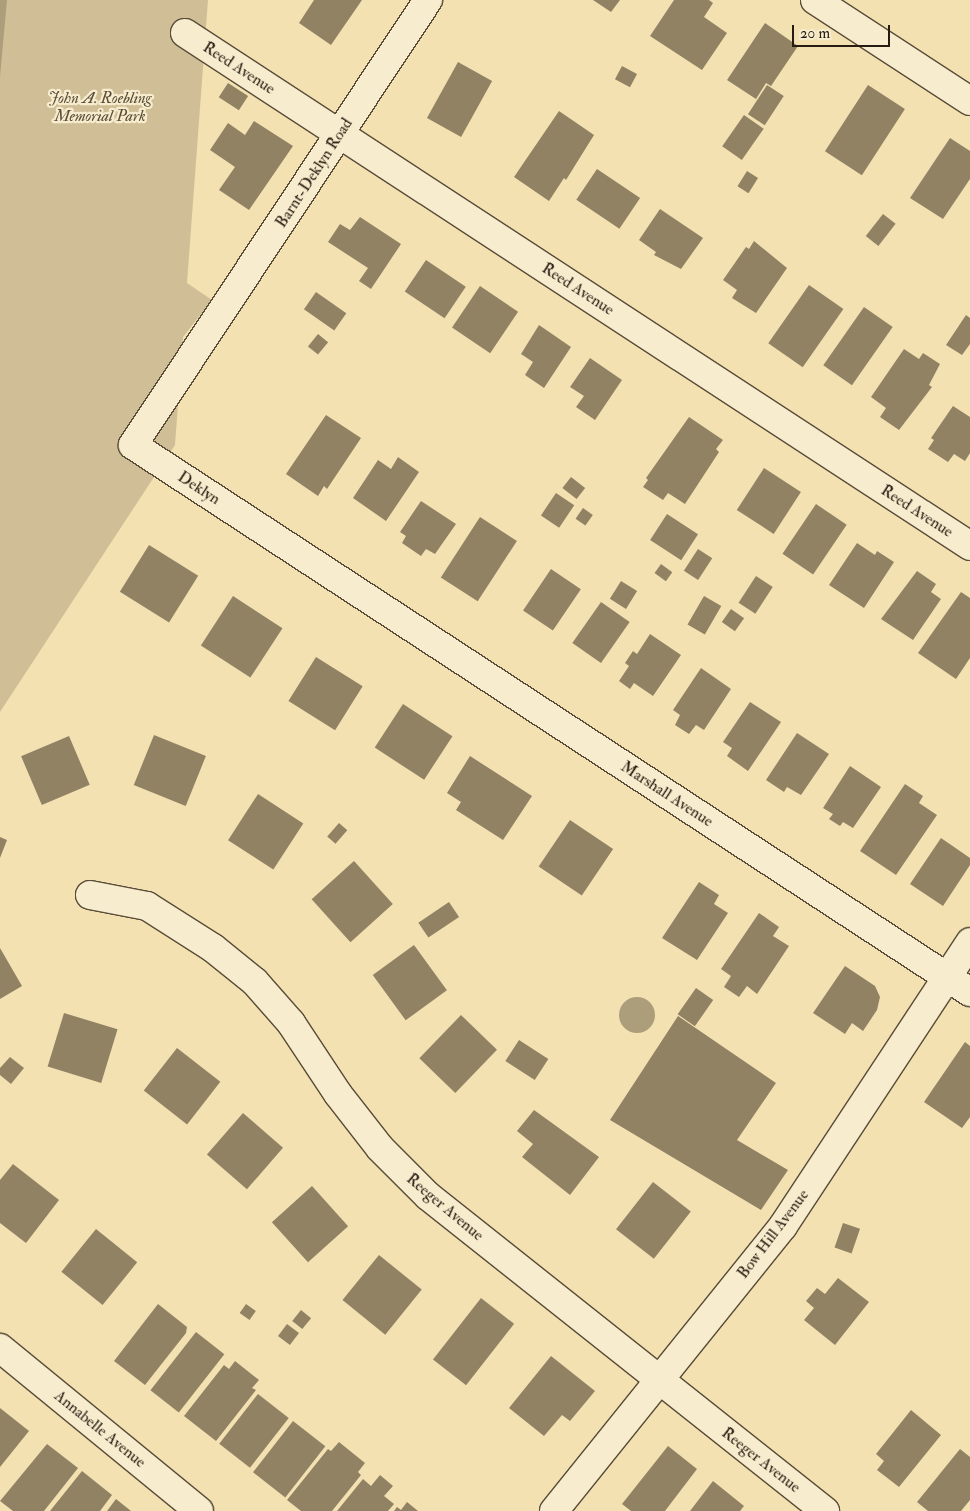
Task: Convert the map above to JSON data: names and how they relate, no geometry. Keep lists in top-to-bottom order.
{
  "streets": {
    "street": [
      "Reed Avenue",
      "Barnt-Deklyn Road",
      "Deklyn",
      "Marshall Avenue",
      "Reeger Avenue",
      "Bow Hill Avenue",
      "Annabelle Avenue"
    ]
  },
  "crossings": [
    ["Reed Avenue", "Barnt-Deklyn Road"],
    ["Barnt-Deklyn Road", "Deklyn"],
    ["Deklyn", "Marshall Avenue"],
    ["Marshall Avenue", "Bow Hill Avenue"],
    ["Reeger Avenue", "Bow Hill Avenue"]
  ],
  "parks": ["John A. Roebling Memorial Park"],
  "scale_bar": "20 m"
}
